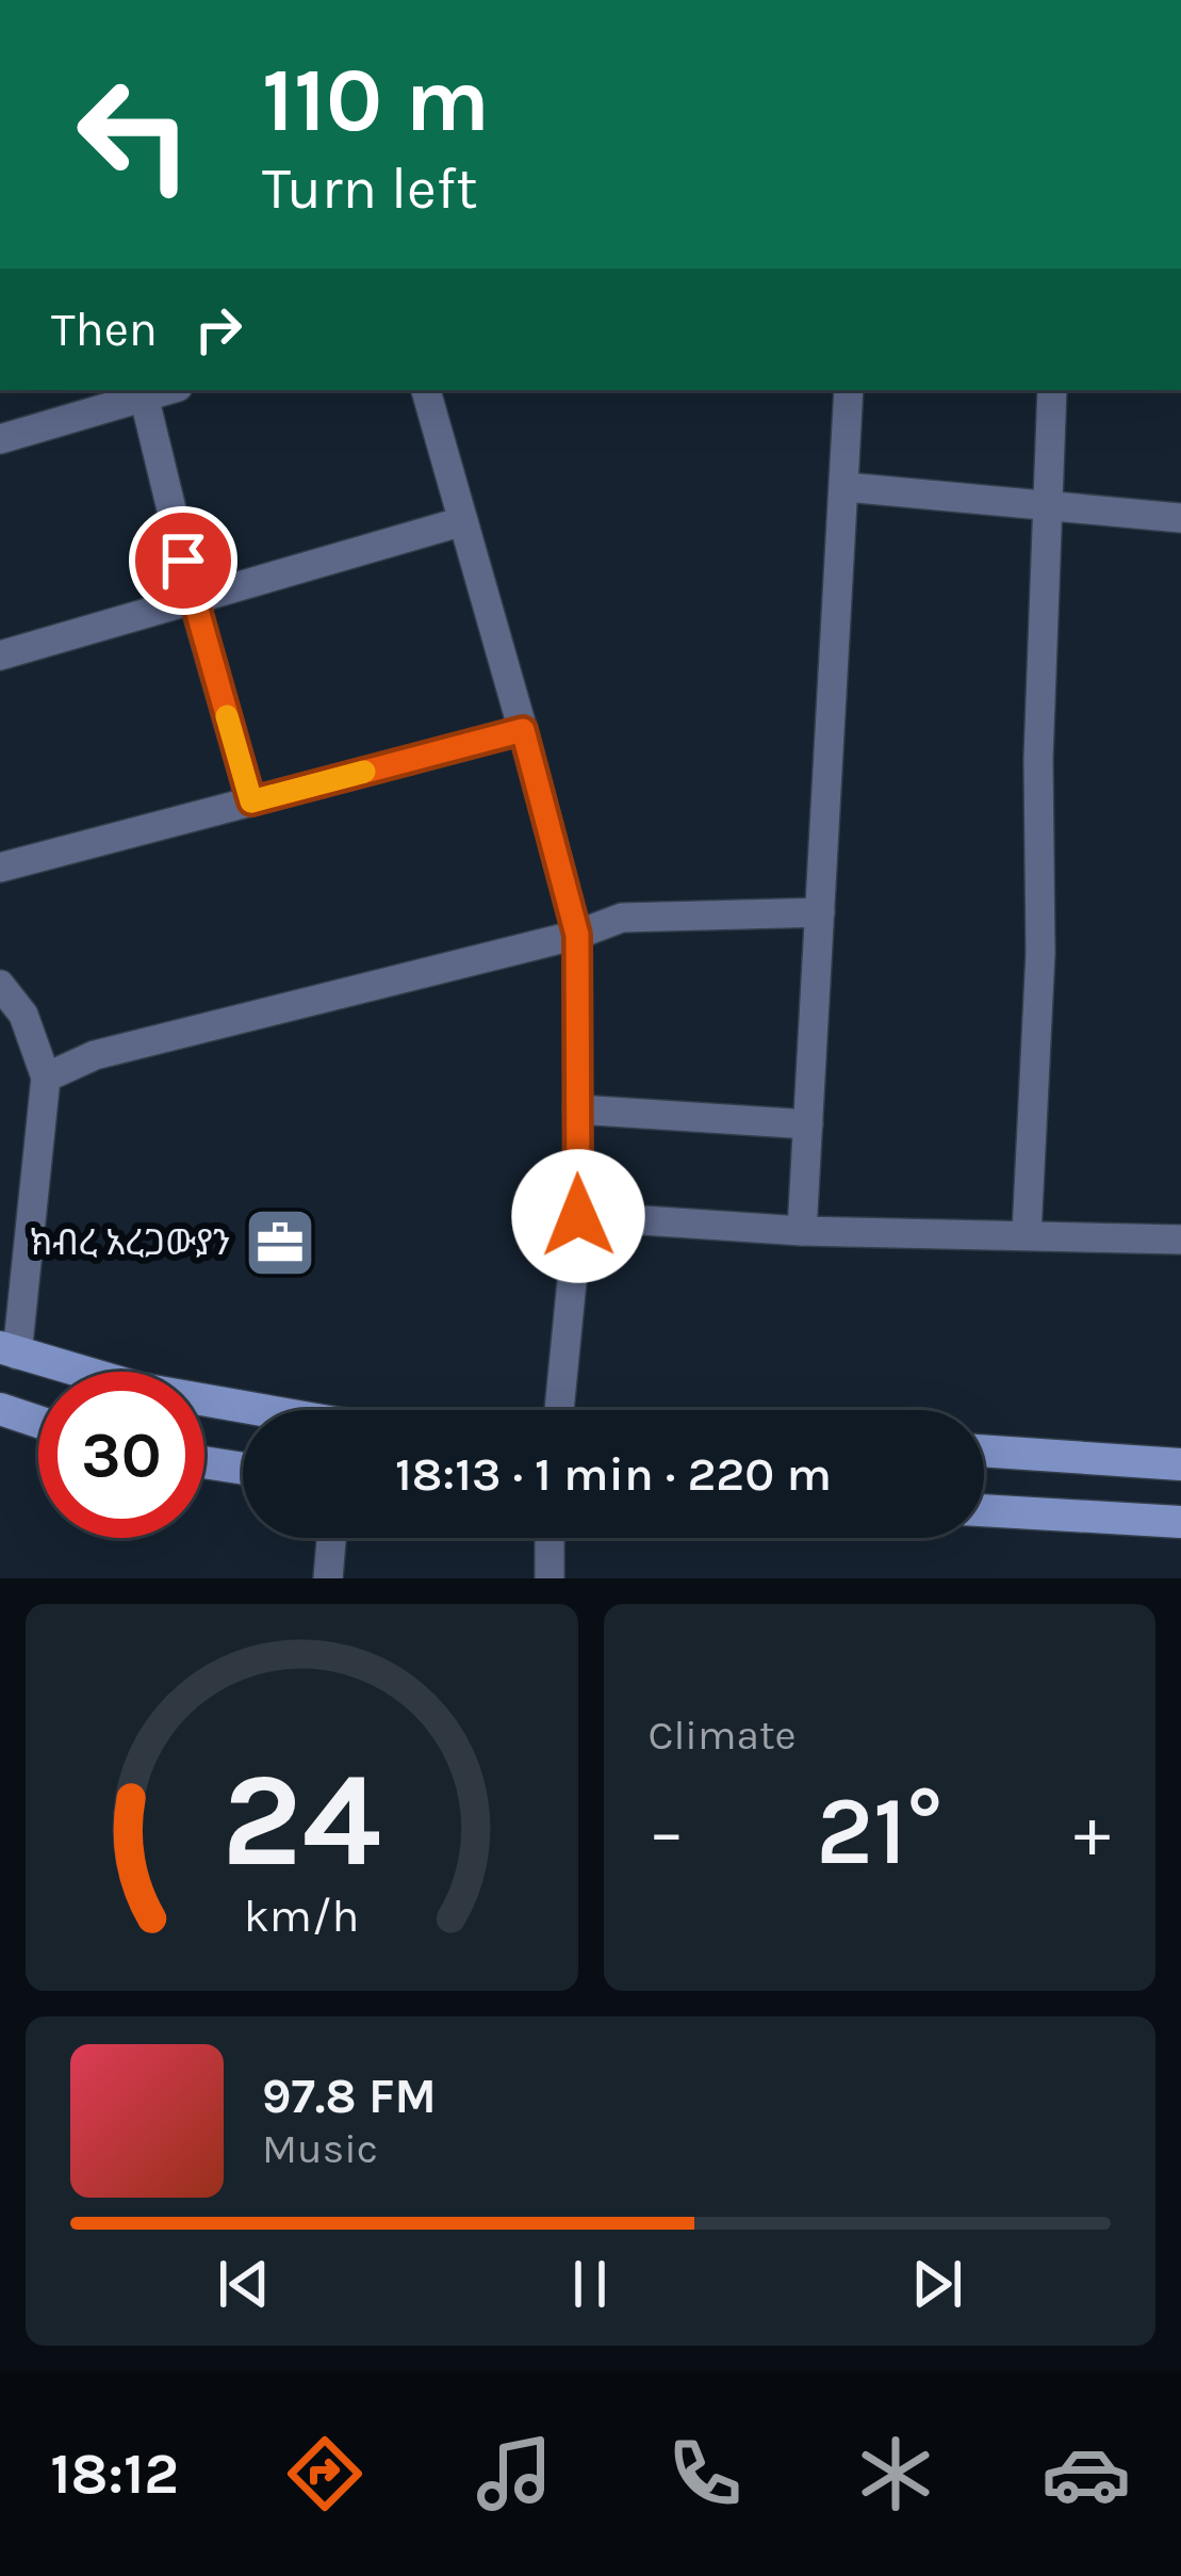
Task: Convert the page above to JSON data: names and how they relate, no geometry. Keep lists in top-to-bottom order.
{
  "places": {
    "office": ["ክብረ አረጋውያን"]
  },
  "page": {
    "turn": ["110 m", "Turn left"],
    "then": "Then",
    "limit": "30",
    "trip": "18:13 · 1 min · 220 m",
    "tile": "Climate",
    "heat": ["−", "21°", "+"],
    "song": ["97.8 FM", "Music"],
    "tabs": "18:12",
    "gauge": ["24", "km/h"]
  }
}
